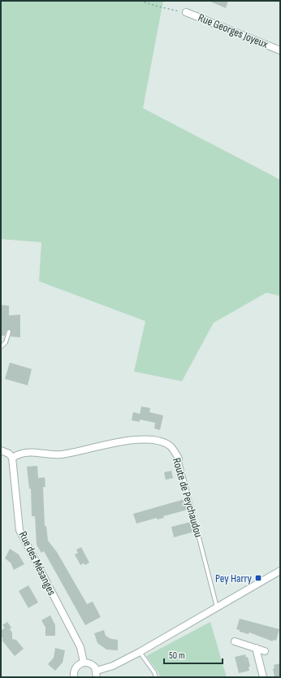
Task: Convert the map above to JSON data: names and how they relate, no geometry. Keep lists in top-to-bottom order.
{
  "streets": {
    "street": ["Rue Georges Joyeux", "Route de Peychaudou", "Rue des Mésanges"]
  },
  "crossings": [
    ["Route de Peychaudou", "Rue des Mésanges"]
  ],
  "places": {
    "transit": ["Pey Harry"]
  },
  "scale_bar": "50 m"
}
